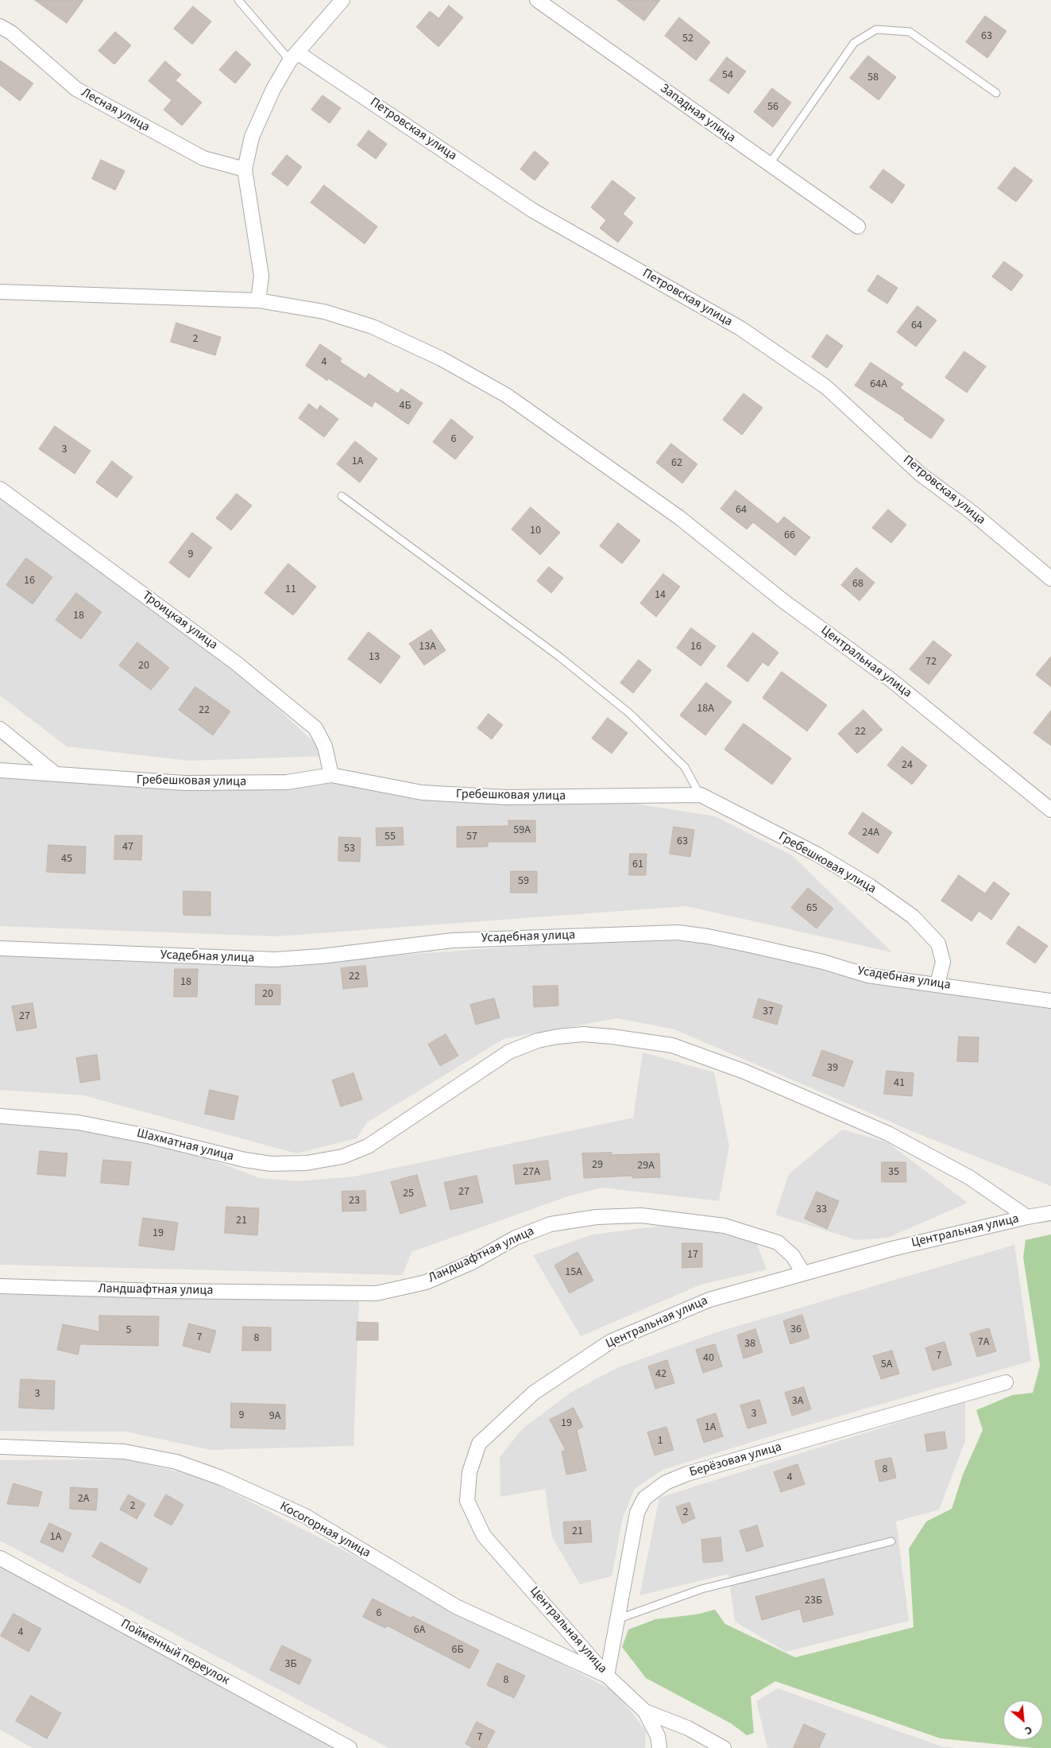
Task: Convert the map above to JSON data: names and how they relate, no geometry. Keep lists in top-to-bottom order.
{
  "streets": {
    "street": [
      "Лесная улица",
      "Западная улица",
      "Петровская улица",
      "Троицкая улица",
      "Центральная улица",
      "Гребешковая улица",
      "Усадебная улица",
      "Шахматная улица",
      "Ландшафтная улица",
      "Берёзовая улица",
      "Косогорная улица",
      "Пойменный переулок"
    ]
  },
  "crossings": [
    ["Троицкая улица", "Гребешковая улица"],
    ["Центральная улица", "Шахматная улица"],
    ["Центральная улица", "Ландшафтная улица"],
    ["Центральная улица", "Берёзовая улица"],
    ["Центральная улица", "Косогорная улица"],
    ["Гребешковая улица", "Усадебная улица"],
    ["Берёзовая улица", "Косогорная улица"]
  ],
  "house_numbers": [
    "63",
    "52",
    "54",
    "58",
    "56",
    "64",
    "2",
    "4",
    "64А",
    "4Б",
    "6",
    "3",
    "1А",
    "62",
    "64",
    "10",
    "66",
    "9",
    "16",
    "68",
    "11",
    "14",
    "18",
    "13А",
    "16",
    "13",
    "72",
    "20",
    "18А",
    "22",
    "22",
    "24",
    "59А",
    "24А",
    "55",
    "57",
    "63",
    "47",
    "53",
    "45",
    "61",
    "59",
    "65",
    "22",
    "18",
    "20",
    "37",
    "27",
    "39",
    "41",
    "29",
    "29А",
    "27А",
    "35",
    "27",
    "25",
    "23",
    "33",
    "21",
    "19",
    "17",
    "15А",
    "36",
    "5",
    "7",
    "8",
    "7А",
    "38",
    "7",
    "40",
    "5А",
    "42",
    "3",
    "3А",
    "3",
    "9",
    "9А",
    "19",
    "1А",
    "1",
    "8",
    "4",
    "2А",
    "2",
    "2",
    "21",
    "1А",
    "23Б",
    "6",
    "6А",
    "4",
    "6Б",
    "3Б",
    "8",
    "7"
  ],
  "north": "bottom right"
}
